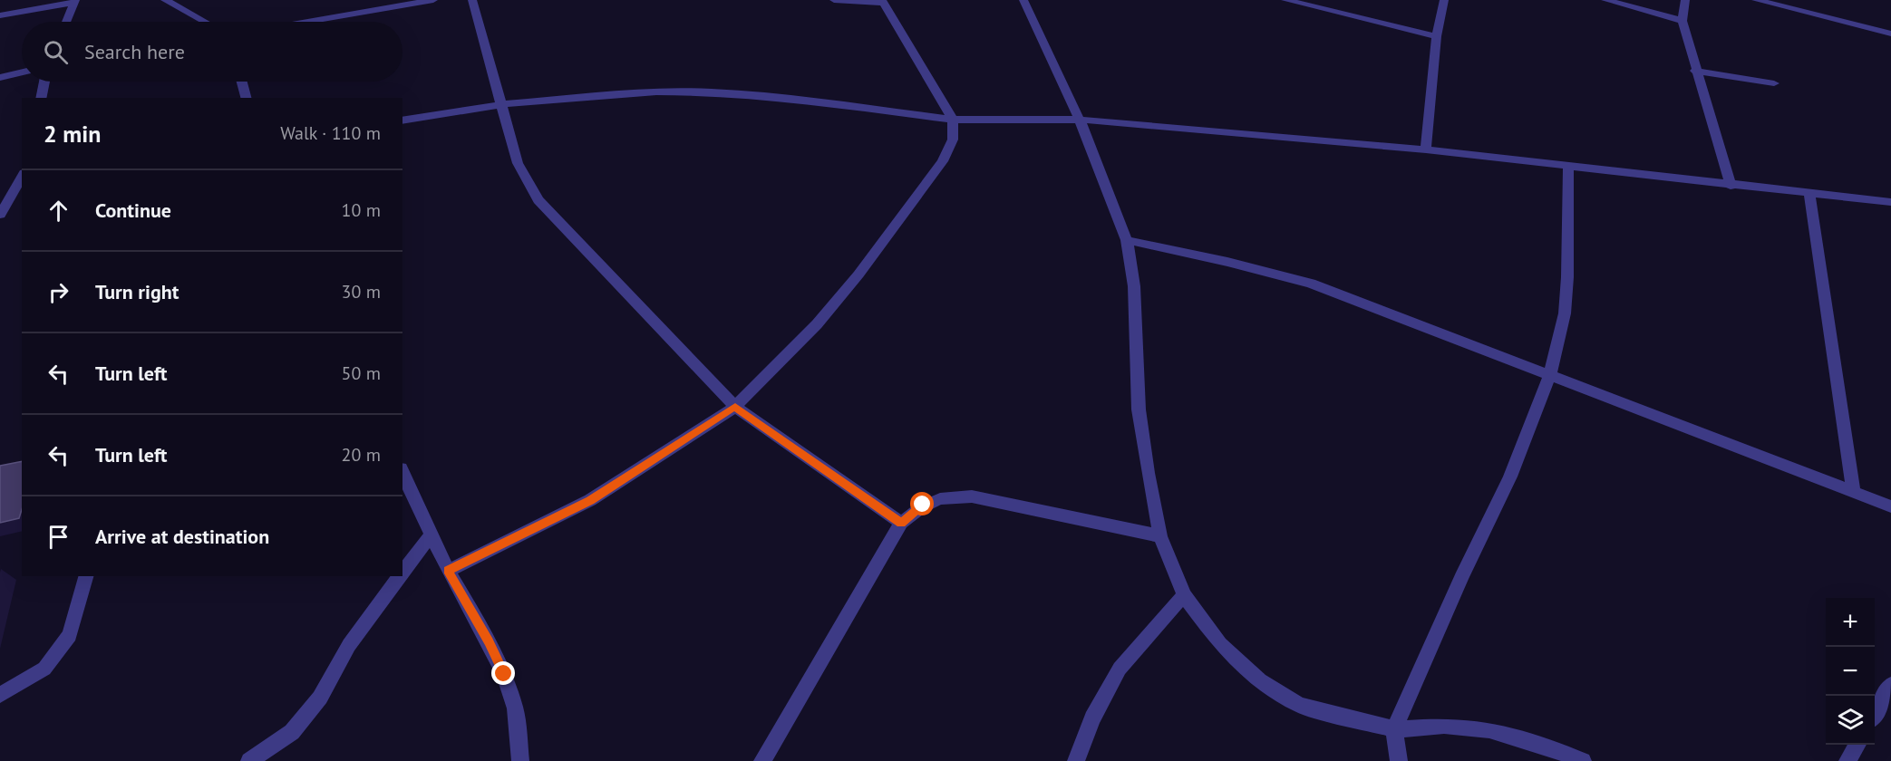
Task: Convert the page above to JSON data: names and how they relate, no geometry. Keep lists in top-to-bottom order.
{
  "page": {
    "search": "Search here",
    "heading": ["2 min", "Walk · 110 m"],
    "list": [
      ["Continue", "10 m"],
      ["Turn right", "30 m"],
      ["Turn left", "50 m"],
      ["Turn left", "20 m"],
      "Arrive at destination"
    ],
    "map_buttons": ["+", "−"]
  }
}
